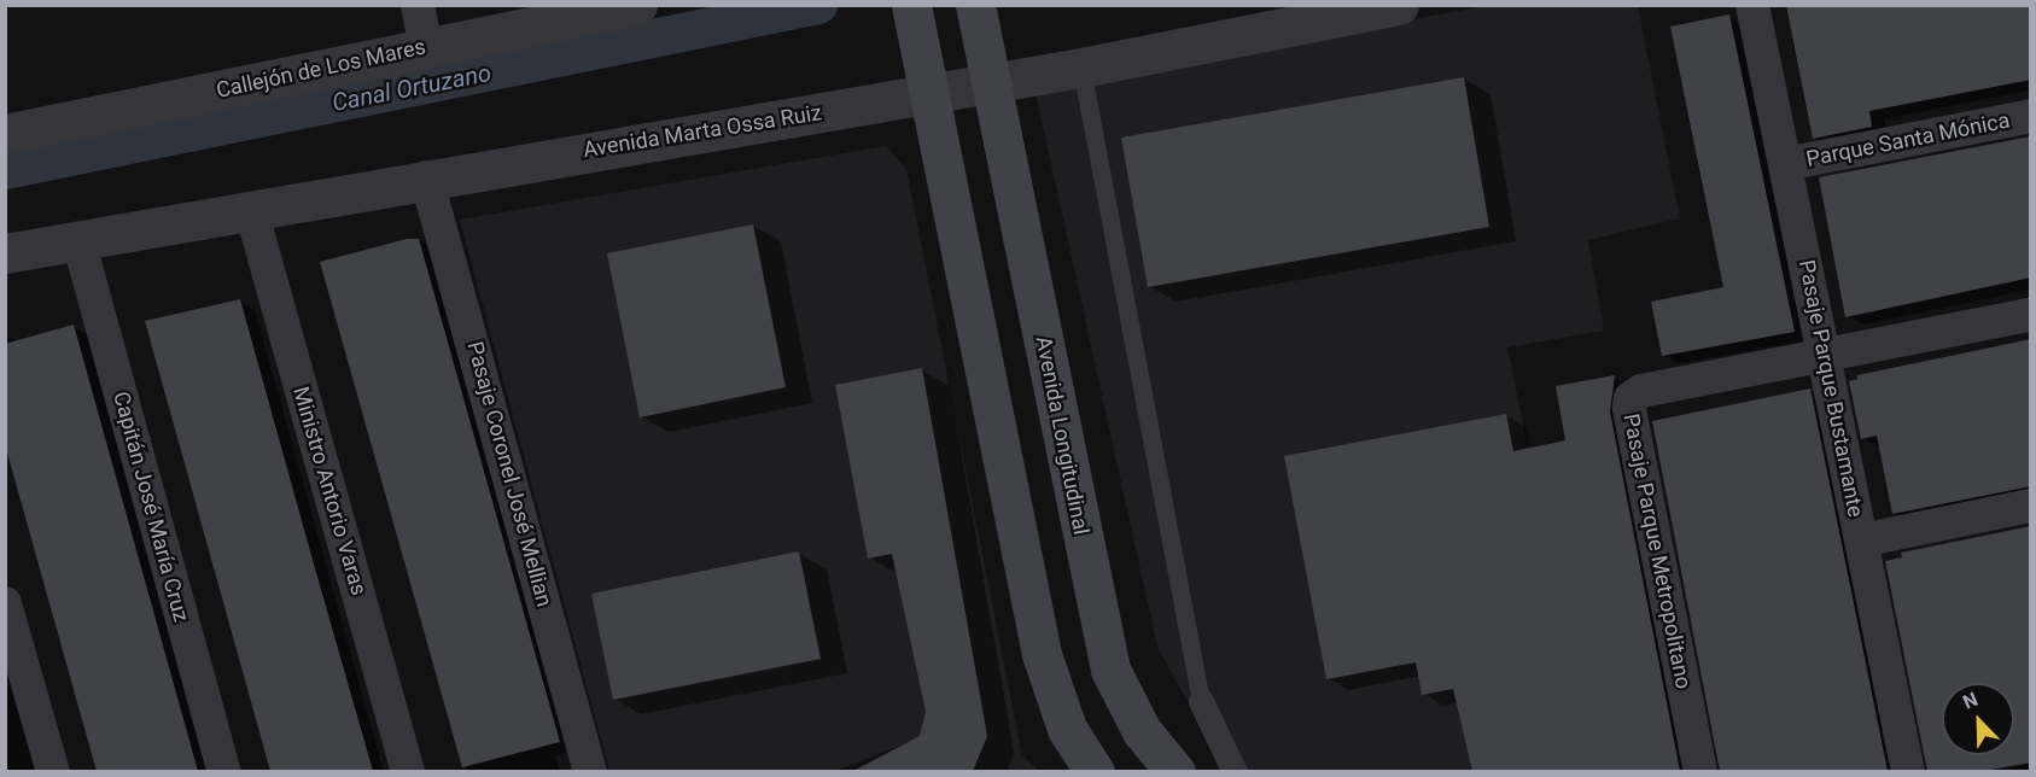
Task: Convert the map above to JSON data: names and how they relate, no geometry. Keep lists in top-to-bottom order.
{
  "streets": {
    "main road": ["Avenida Longitudinal"],
    "street": [
      "Callejón de Los Mares",
      "Avenida Marta Ossa Ruiz",
      "Parque Santa Mónica",
      "Pasaje Parque Bustamante",
      "Pasaje Coronel José Mellian",
      "Ministro Antorio Varas",
      "Capitán José María Cruz",
      "Pasaje Parque Metropolitano"
    ]
  },
  "crossings": [
    ["Avenida Marta Ossa Ruiz", "Avenida Longitudinal"],
    ["Avenida Marta Ossa Ruiz", "Pasaje Coronel José Mellian"],
    ["Avenida Marta Ossa Ruiz", "Ministro Antorio Varas"],
    ["Avenida Marta Ossa Ruiz", "Capitán José María Cruz"],
    ["Parque Santa Mónica", "Pasaje Parque Bustamante"],
    ["Pasaje Parque Bustamante", "Pasaje Parque Metropolitano"]
  ],
  "water": ["Canal Ortuzano"],
  "north": "top left"
}
